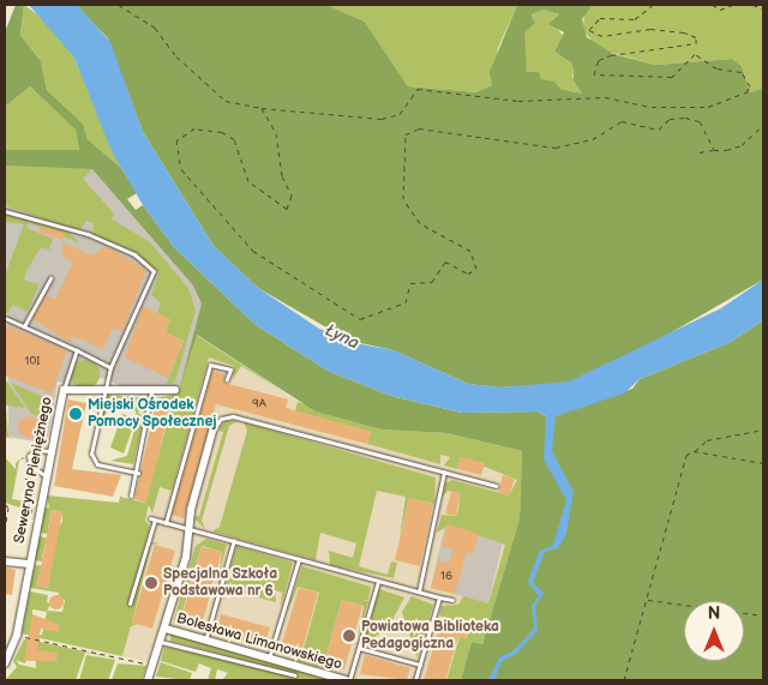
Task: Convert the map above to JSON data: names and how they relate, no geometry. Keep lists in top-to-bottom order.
{
  "streets": {
    "street": ["Seweryna Pieniężnego", "Bolesława Limanowskiego"]
  },
  "water": ["Łyna"],
  "places": ["Miejski Ośrodek Pomocy Społecznej", "Specjalna Szkoła Podstawowa nr 6", "Powiatowa Biblioteka Pedagogiczna"],
  "house_numbers": ["10I", "9A", "16"],
  "north": "top"
}
